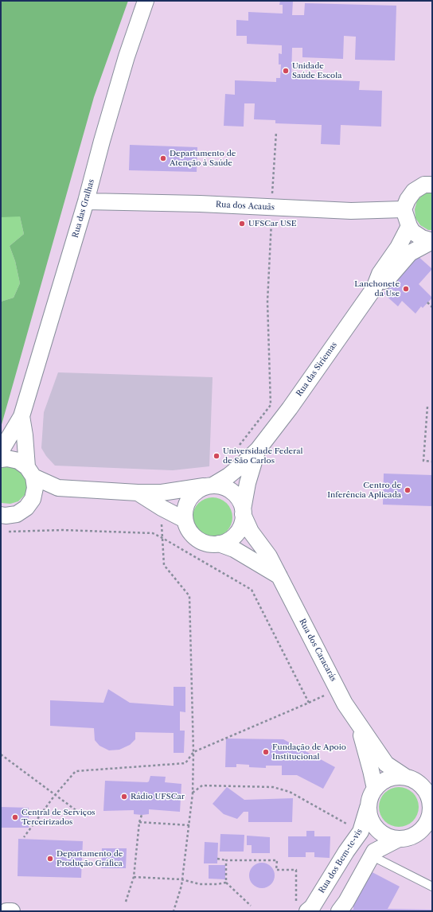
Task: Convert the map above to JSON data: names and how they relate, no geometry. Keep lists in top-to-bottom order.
{
  "streets": {
    "street": [
      "Rua dos Acauãs",
      "Rua das Gralhas",
      "Rua das Siriemas",
      "Rua dos Caracarás",
      "Rua dos Bem-te-vis"
    ]
  },
  "crossings": [
    ["Rua dos Acauãs", "Rua das Gralhas"],
    ["Rua das Siriemas", "Rua dos Caracarás"],
    ["Rua dos Caracarás", "Rua dos Bem-te-vis"]
  ],
  "places": [
    "Unidade Saúde Escola",
    "Departamento de Atenção à Saúde",
    "UFSCar USE",
    "Lanchonete da Use",
    "Universidade Federal de São Carlos",
    "Centro de Inferência Aplicada",
    "Fundação de Apoio Institucional",
    "Rádio UFSCar",
    "Central de Serviços Terceirizados",
    "Departamento de Produção Gráfica"
  ]
}
